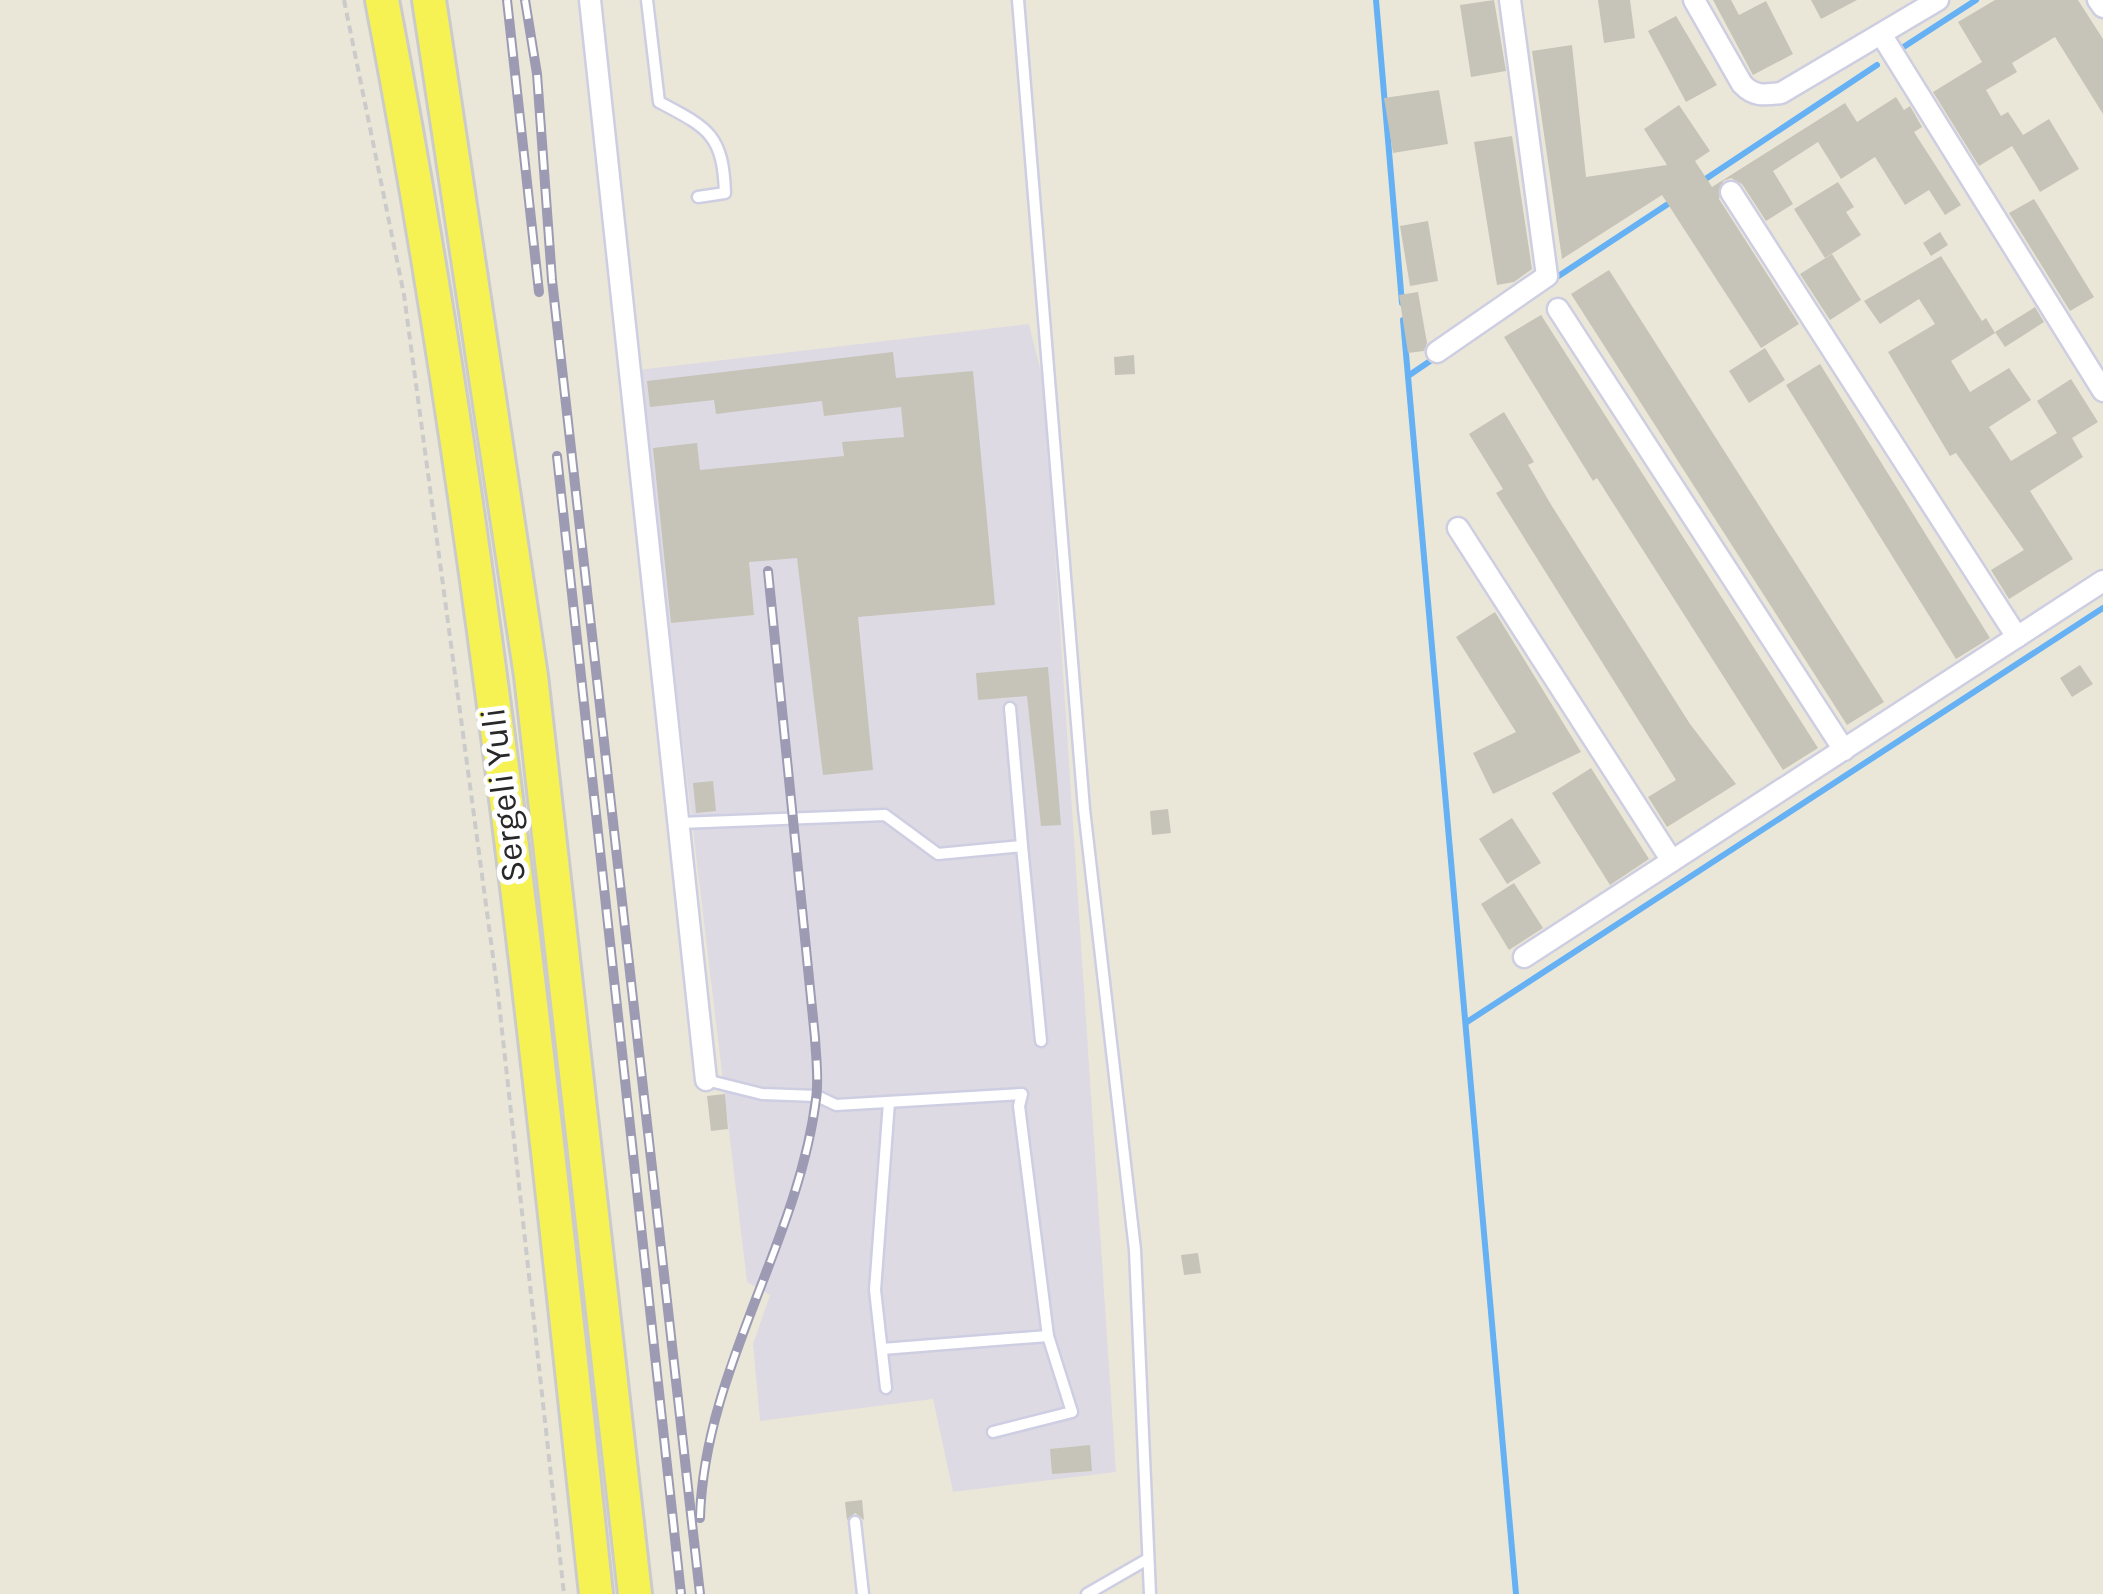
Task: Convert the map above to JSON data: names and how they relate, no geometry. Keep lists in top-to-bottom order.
{
  "streets": {
    "main road": ["Sergeli Yuli"]
  }
}
